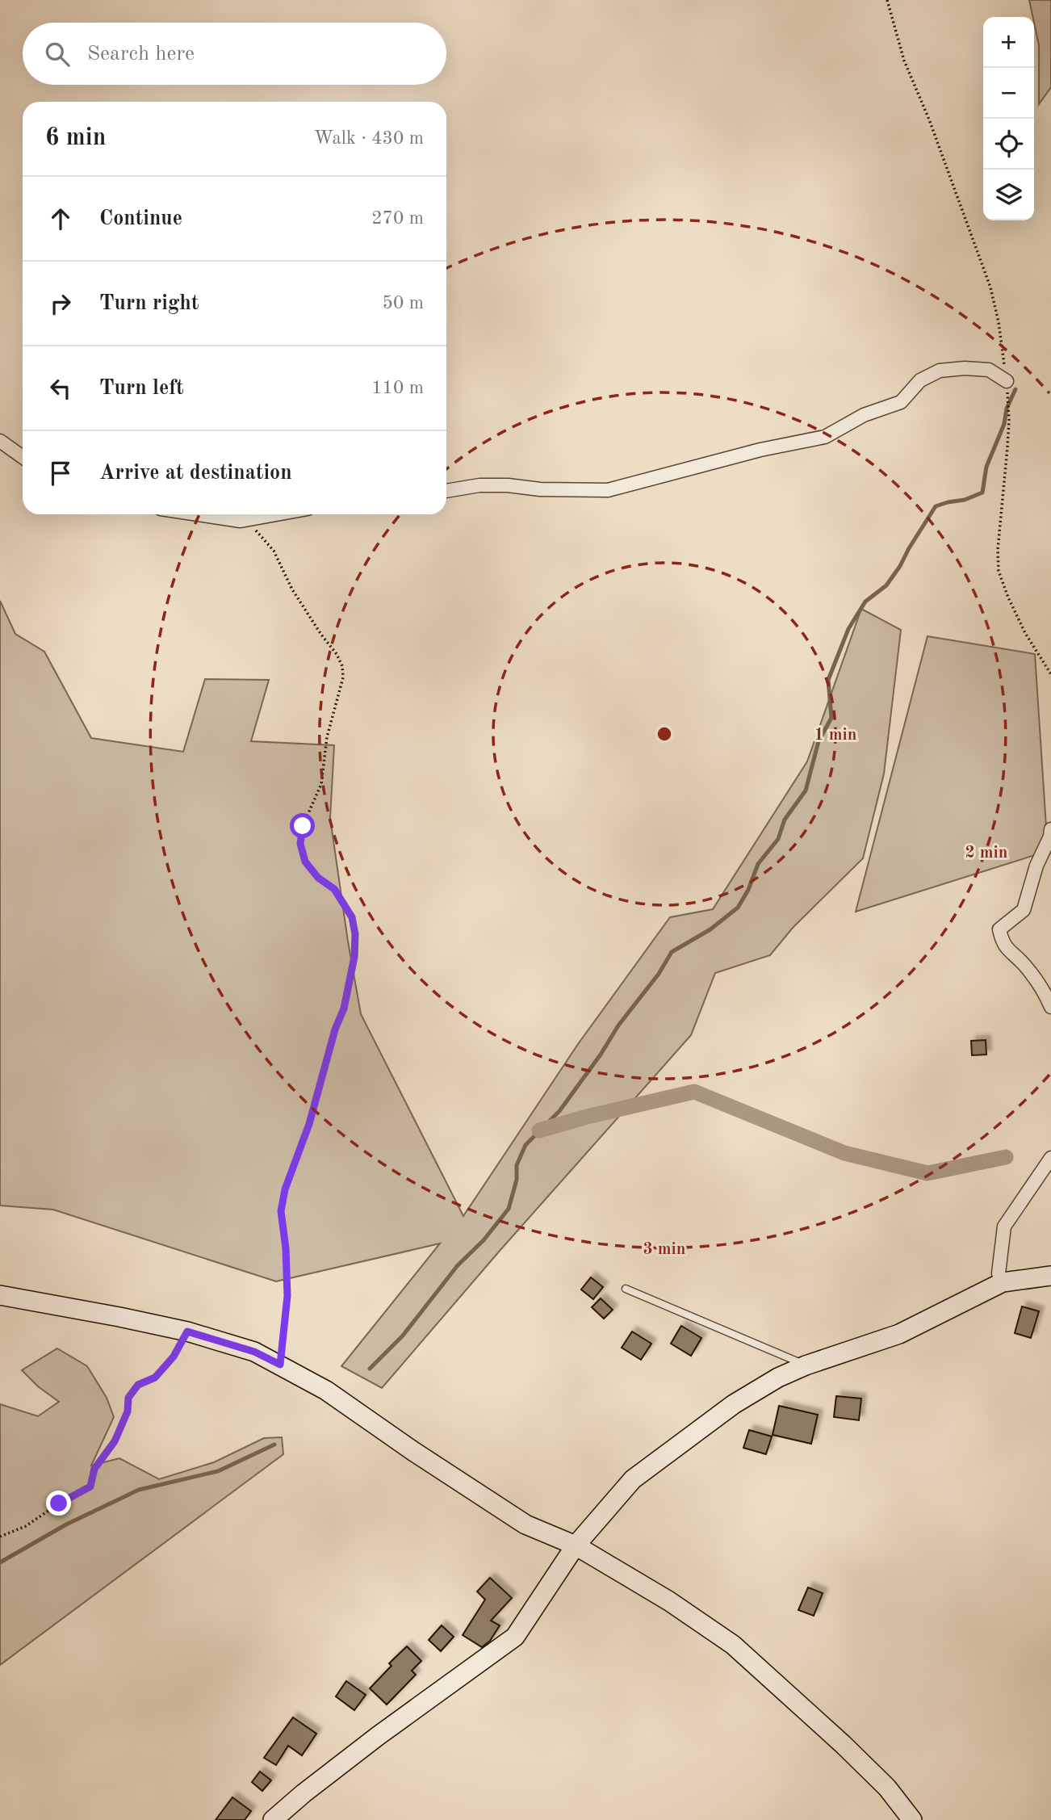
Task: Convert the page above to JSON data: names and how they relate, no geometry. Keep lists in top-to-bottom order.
{
  "page": {
    "map_buttons": ["+", "−"],
    "search": "Search here",
    "heading": ["6 min", "Walk · 430 m"],
    "list": [
      ["Continue", "270 m"],
      ["Turn right", "50 m"],
      ["Turn left", "110 m"],
      "Arrive at destination"
    ]
  },
  "rings": ["1 min", "2 min", "3 min"]
}
